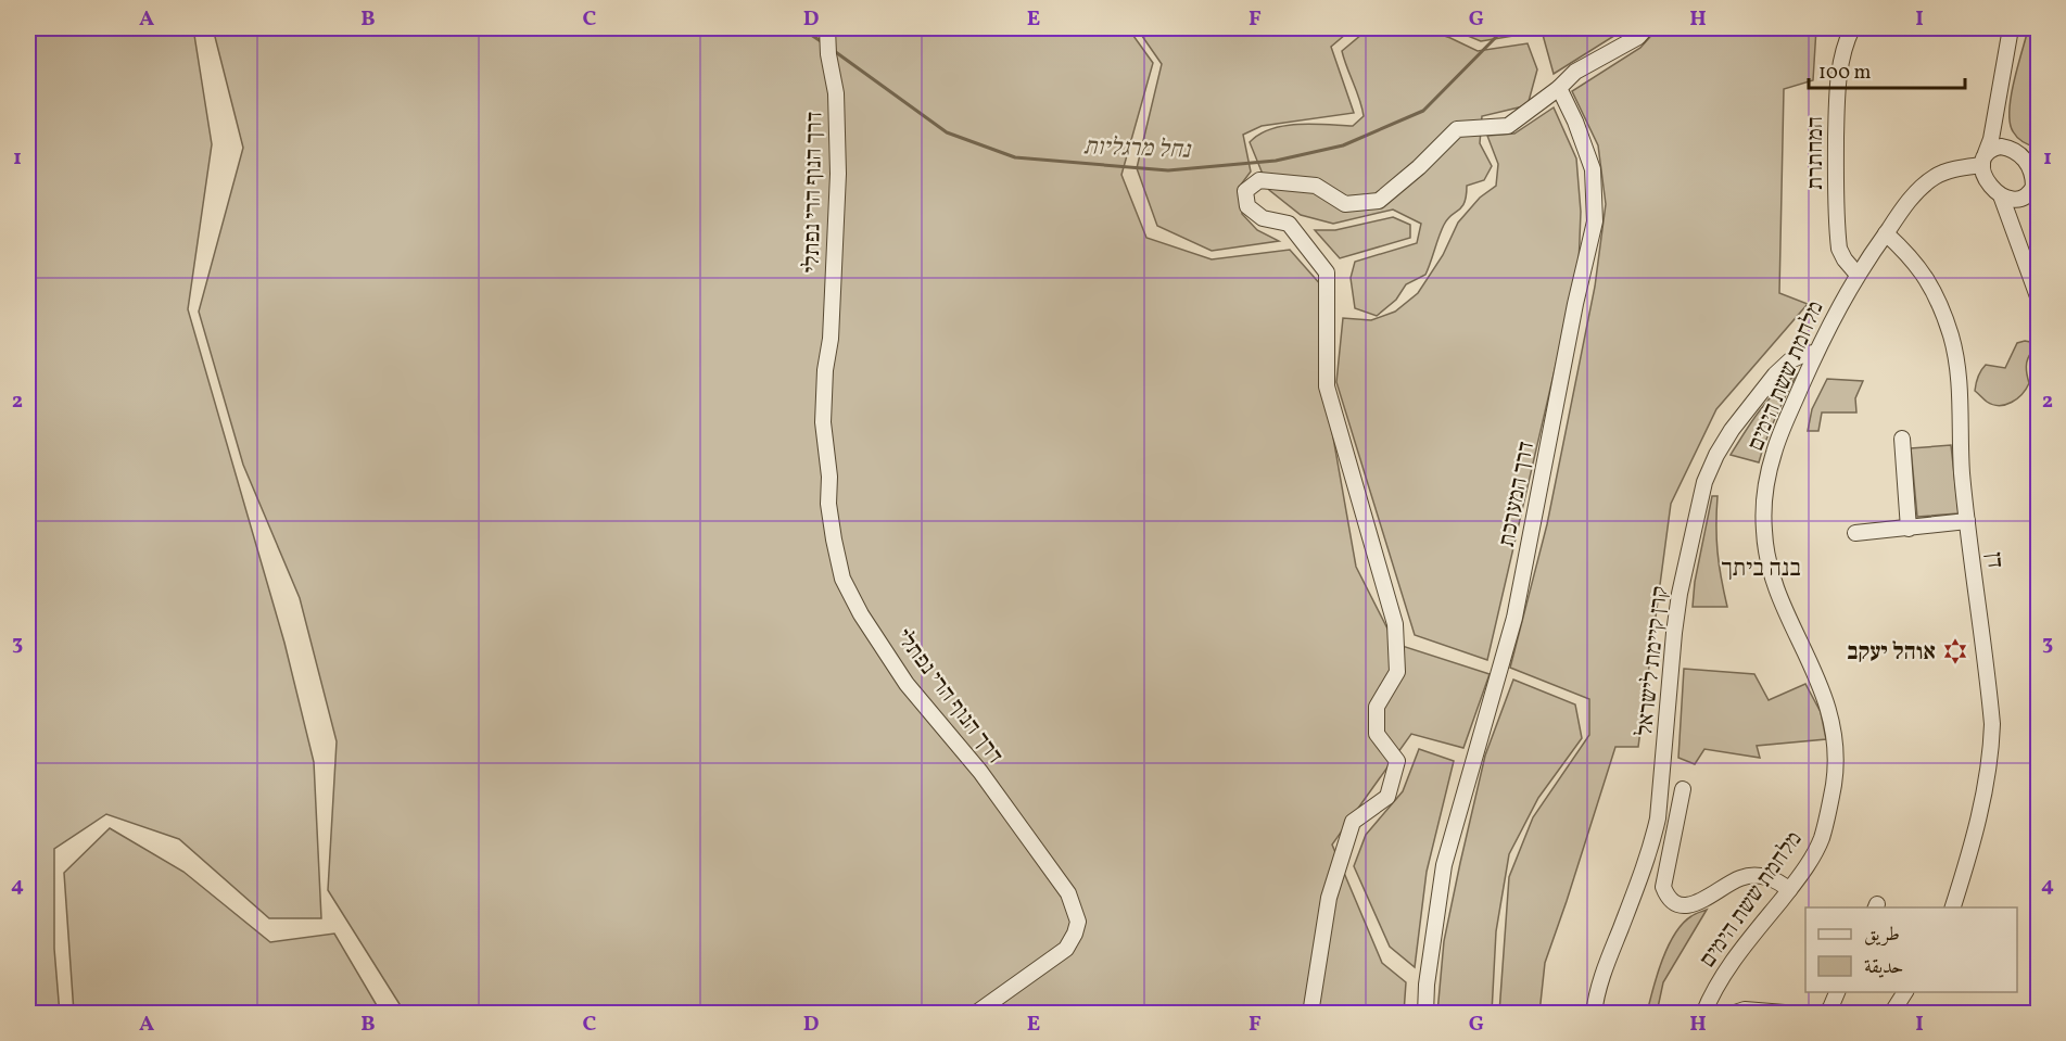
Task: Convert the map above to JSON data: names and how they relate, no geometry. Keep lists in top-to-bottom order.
{
  "streets": {
    "street": [
      "המחתרת",
      "דרך הנוף הרי נפתלי",
      "מלחמת ששת הימים",
      "דרך המערכת",
      "דן",
      "קרן קיימת לישראל"
    ]
  },
  "crossings": [
    ["המחתרת", "מלחמת ששת הימים"],
    ["מלחמת ששת הימים", "דן"],
    ["מלחמת ששת הימים", "קרן קיימת לישראל"]
  ],
  "districts": ["בנה ביתך"],
  "water": ["נחל מרגליות"],
  "places": {
    "synagogue": ["אוהל יעקב"]
  },
  "legend": ["طريق", "حديقة"],
  "scale_bar": "100 m",
  "grid": {
    "columns": [
      "A",
      "B",
      "C",
      "D",
      "E",
      "F",
      "G",
      "H",
      "I"
    ],
    "rows": [
      "1",
      "2",
      "3",
      "4"
    ]
  }
}
